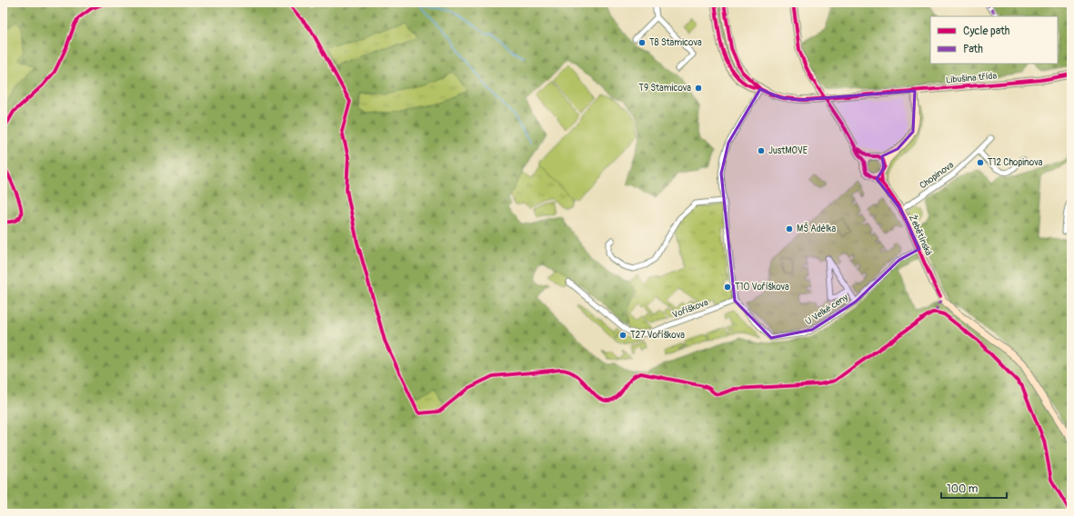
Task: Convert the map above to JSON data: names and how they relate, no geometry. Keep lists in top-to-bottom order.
{
  "streets": {
    "street": [
      "Libušina třída",
      "Chopinova",
      "Žebětínská",
      "Voříškova",
      "U Velké ceny"
    ]
  },
  "crossings": [
    ["Chopinova", "Žebětínská"],
    ["Žebětínská", "U Velké ceny"],
    ["Voříškova", "U Velké ceny"]
  ],
  "places": [
    "T8 Stamicova",
    "T9 Stamicova",
    "JustMOVE",
    "T12 Chopinova",
    "MŠ Adélka",
    "T10 Voříškova",
    "T27 Voříškova"
  ],
  "legend": ["Cycle path", "Path"],
  "scale_bar": "100 m"
}
